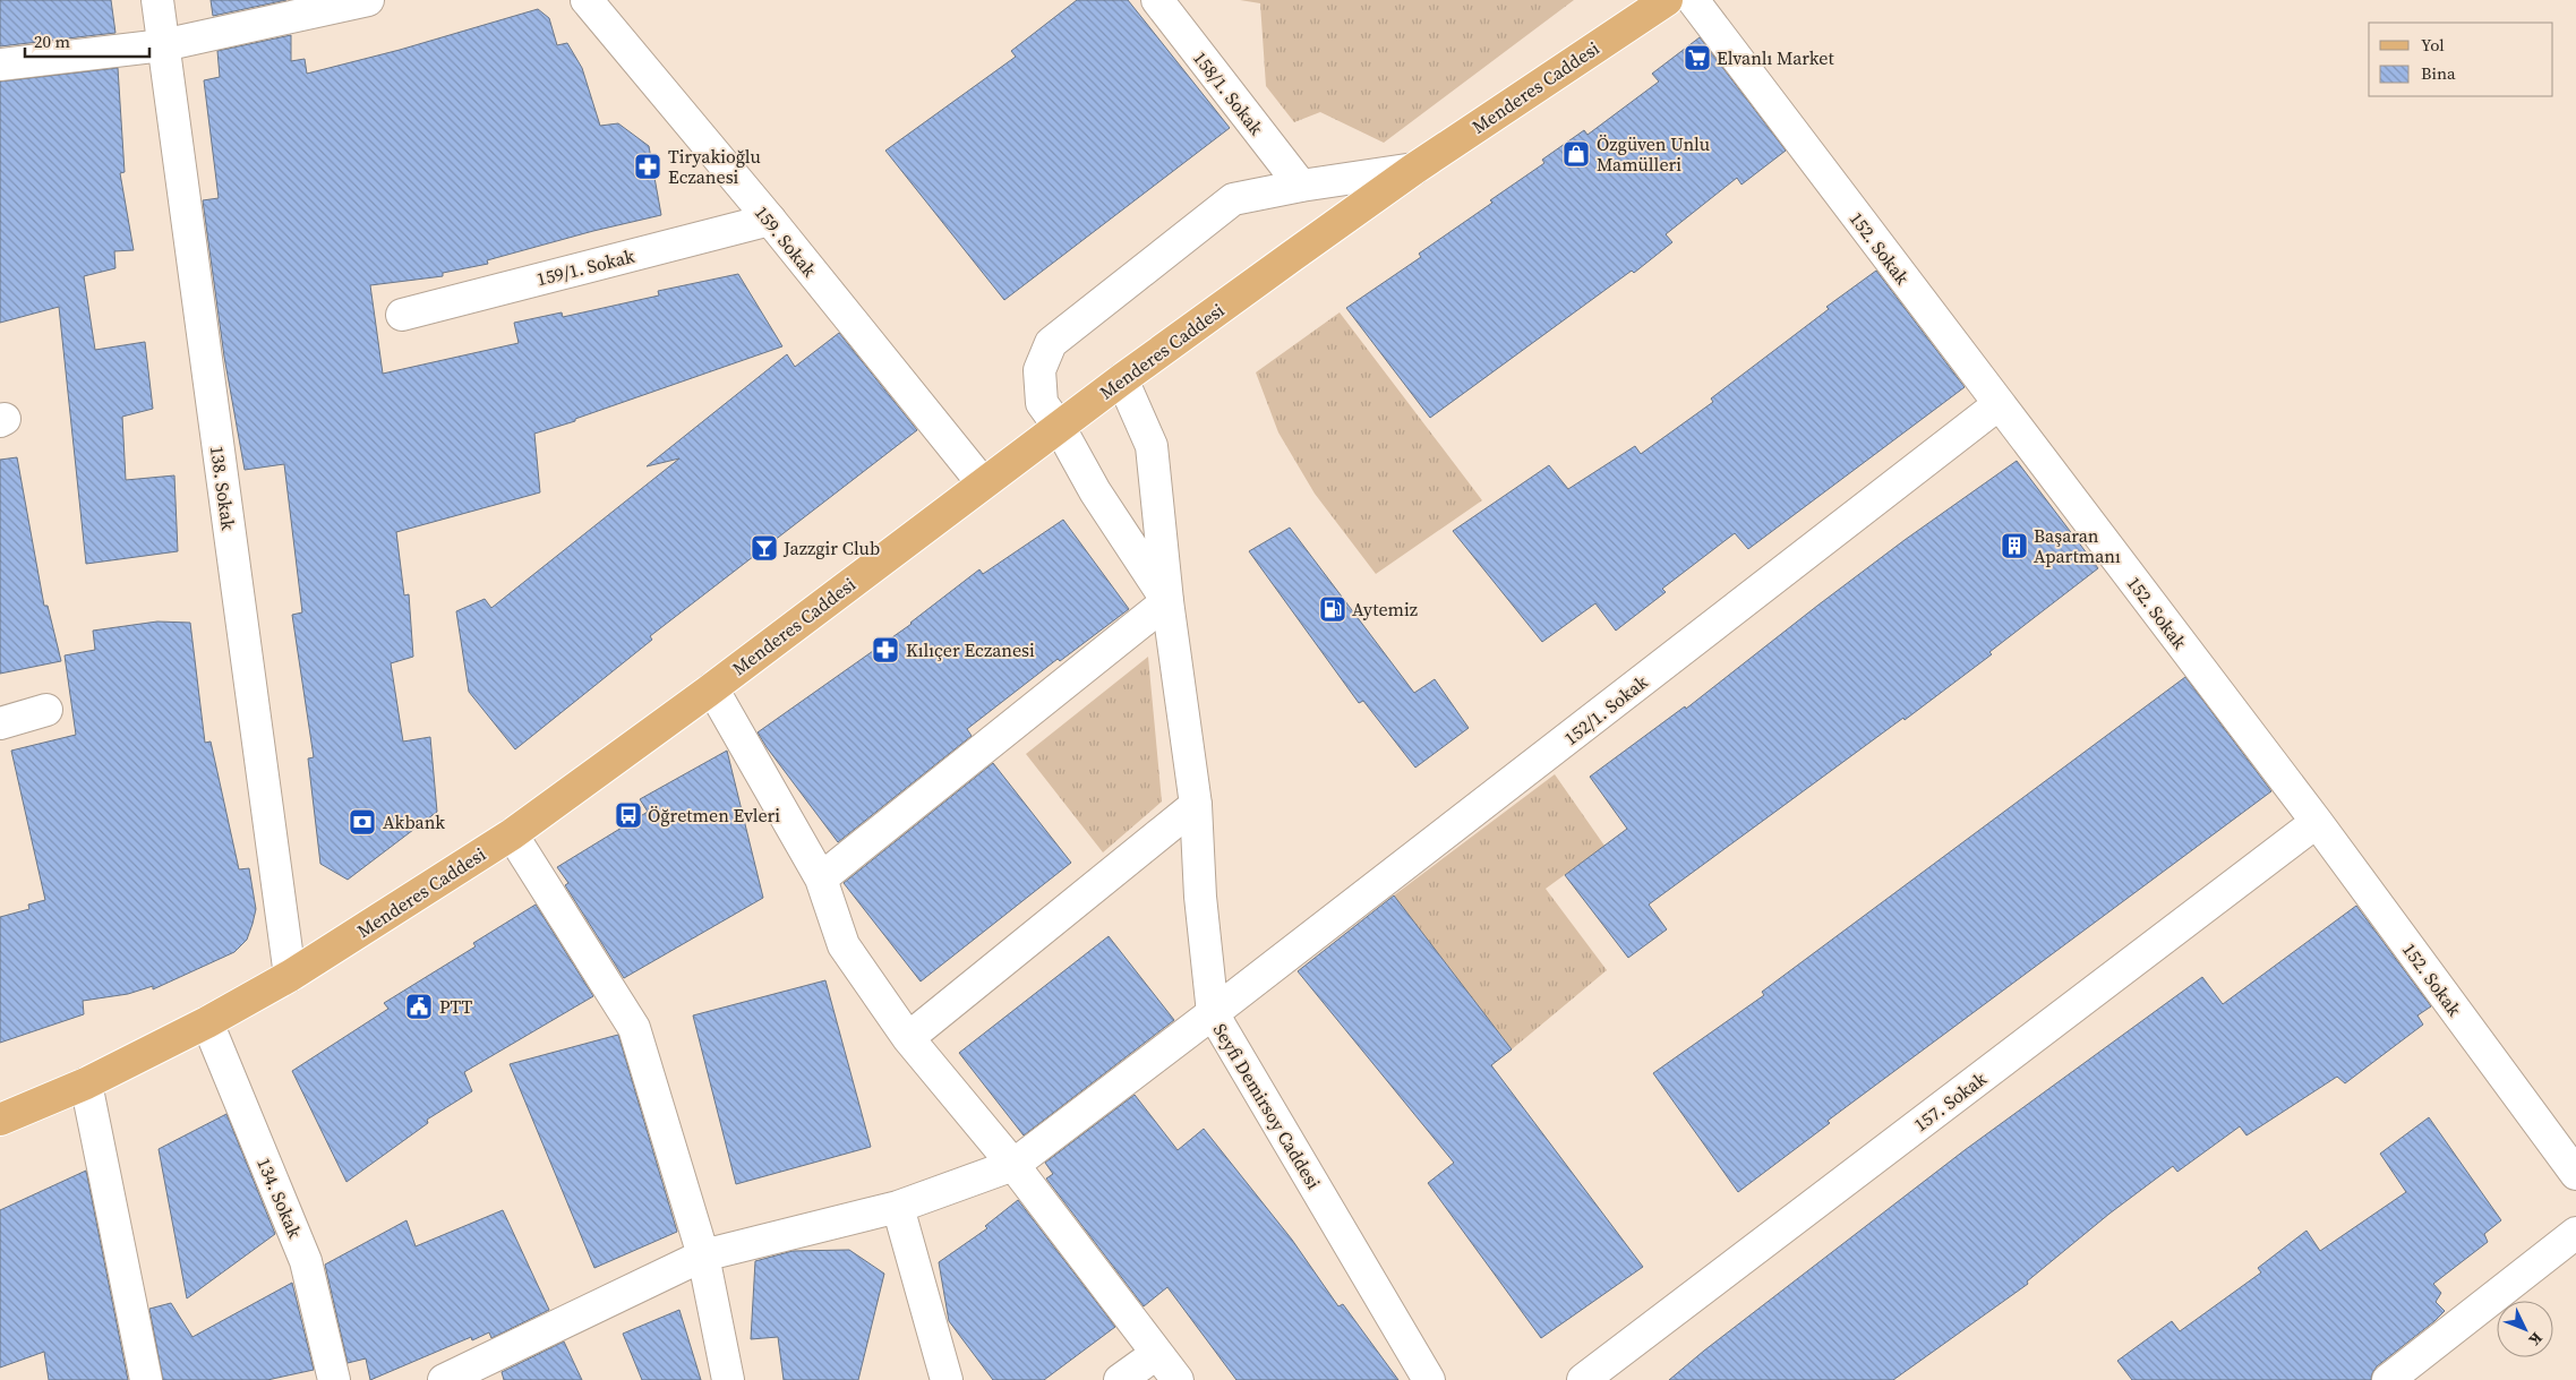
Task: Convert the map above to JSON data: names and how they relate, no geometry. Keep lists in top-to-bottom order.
{
  "streets": {
    "main road": ["Menderes Caddesi"],
    "street": [
      "158/1. Sokak",
      "159. Sokak",
      "152. Sokak",
      "159/1. Sokak",
      "138. Sokak",
      "152/1. Sokak",
      "157. Sokak",
      "Seyfi Demirsoy Caddesi",
      "134. Sokak"
    ]
  },
  "crossings": [
    ["Menderes Caddesi", "159. Sokak"],
    ["Menderes Caddesi", "138. Sokak"],
    ["Menderes Caddesi", "Seyfi Demirsoy Caddesi"],
    ["Menderes Caddesi", "134. Sokak"],
    ["158/1. Sokak", "Seyfi Demirsoy Caddesi"],
    ["159. Sokak", "159/1. Sokak"],
    ["152. Sokak", "152/1. Sokak"],
    ["152. Sokak", "157. Sokak"],
    ["152/1. Sokak", "Seyfi Demirsoy Caddesi"]
  ],
  "places": {
    "supermarket": ["Elvanlı Market"],
    "shop": ["Özgüven Unlu Mamülleri"],
    "pharmacy": ["Tiryakioğlu Eczanesi", "Kılıçer Eczanesi"],
    "building": ["Başaran Apartmanı"],
    "bar": ["Jazzgir Club"],
    "fuel station": ["Aytemiz"],
    "bus stop": ["Öğretmen Evleri"],
    "bank": ["Akbank"],
    "public building": ["PTT"]
  },
  "legend": ["Yol", "Bina"],
  "scale_bar": "20 m",
  "north": "bottom right"
}
